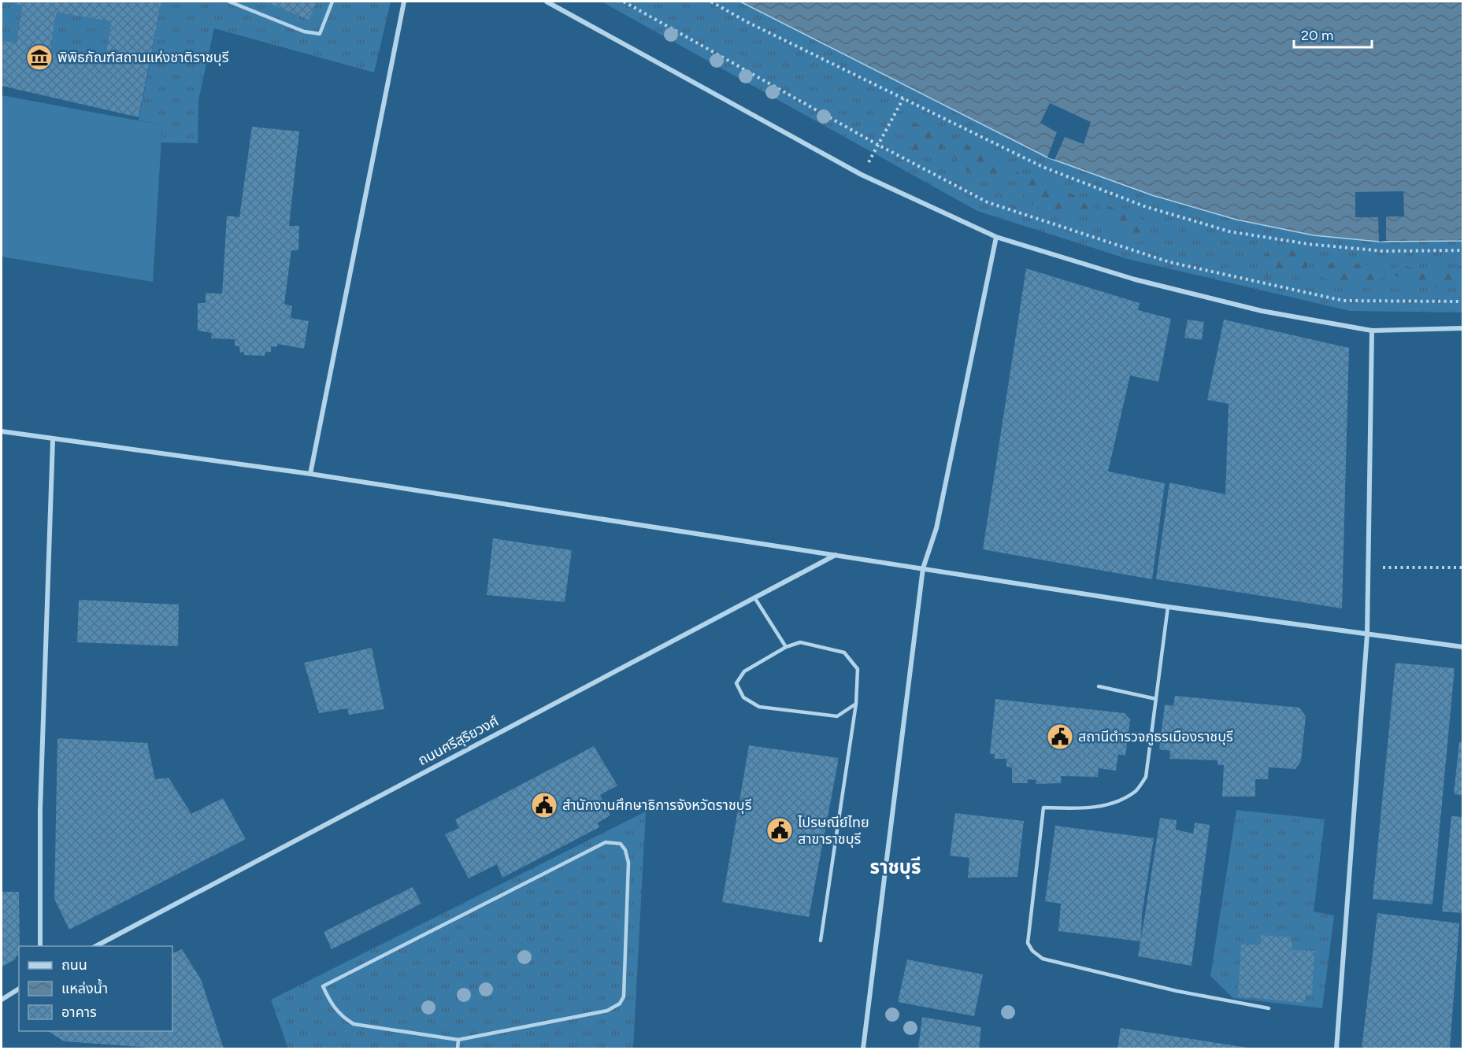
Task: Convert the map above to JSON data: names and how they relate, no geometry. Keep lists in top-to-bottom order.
{
  "streets": {
    "street": ["ถนนศรีสุริยวงศ์"]
  },
  "districts": ["ราชบุรี"],
  "places": {
    "museum": ["พิพิธภัณฑ์สถานแห่งชาติราชบุรี"],
    "public building": ["สถานีตำรวจภูธรเมืองราชบุรี", "สำนักงานศึกษาธิการจังหวัดราชบุรี", "ไปรษณีย์ไทย สาขาราชบุรี"]
  },
  "legend": ["ถนน", "แหล่งน้ำ", "อาคาร"],
  "scale_bar": "20 m"
}
